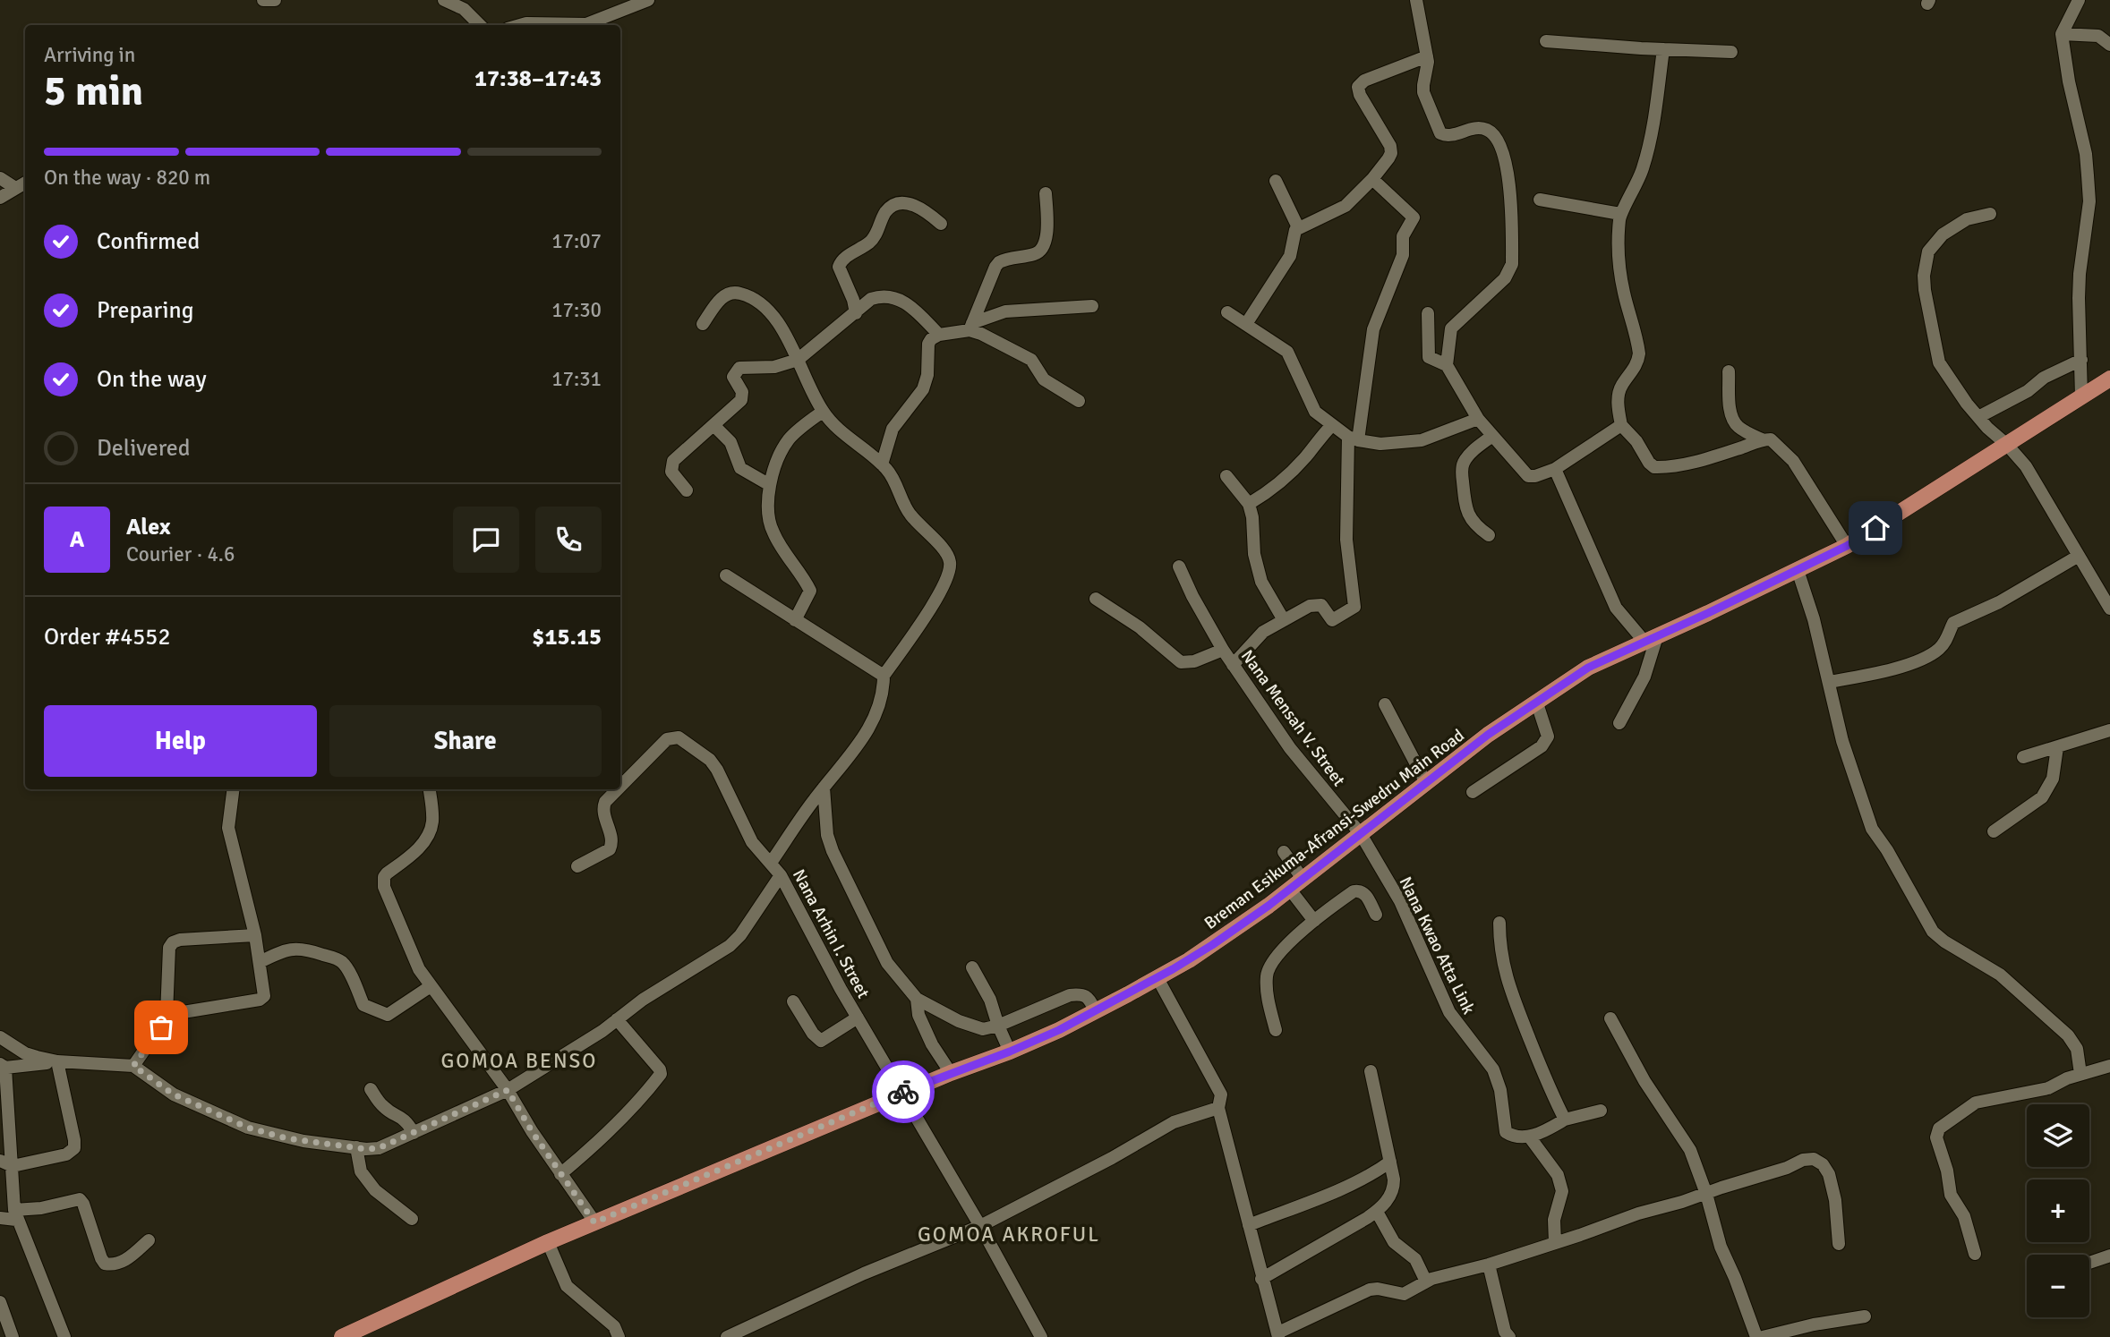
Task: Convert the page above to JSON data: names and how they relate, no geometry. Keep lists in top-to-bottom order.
{
  "streets": {
    "main road": ["Breman Esikuma-Afransi-Swedru Main Road"],
    "street": ["Nana Mensah V. Street", "Nana Arhin I. Street", "Nana Kwao Atta Link"]
  },
  "crossings": [
    ["Nana Mensah V. Street", "Breman Esikuma-Afransi-Swedru Main Road"],
    ["Nana Mensah V. Street", "Nana Kwao Atta Link"],
    ["Breman Esikuma-Afransi-Swedru Main Road", "Nana Arhin I. Street"],
    ["Breman Esikuma-Afransi-Swedru Main Road", "Nana Kwao Atta Link"]
  ],
  "districts": ["GOMOA BENSO", "GOMOA AKROFUL"],
  "page": {
    "heading": ["5 min", "Arriving in", "17:38–17:43"],
    "panel": [
      "Alex",
      "Courier · 4.6",
      "Order #4552",
      "$15.15"
    ],
    "bar": "On the way · 820 m",
    "list": [
      ["Confirmed", "17:07"],
      ["Preparing", "17:30"],
      ["On the way", "17:31"],
      "Delivered"
    ],
    "round": "A",
    "buttons": ["Help", "Share"],
    "map_buttons": ["+", "−"]
  }
}
